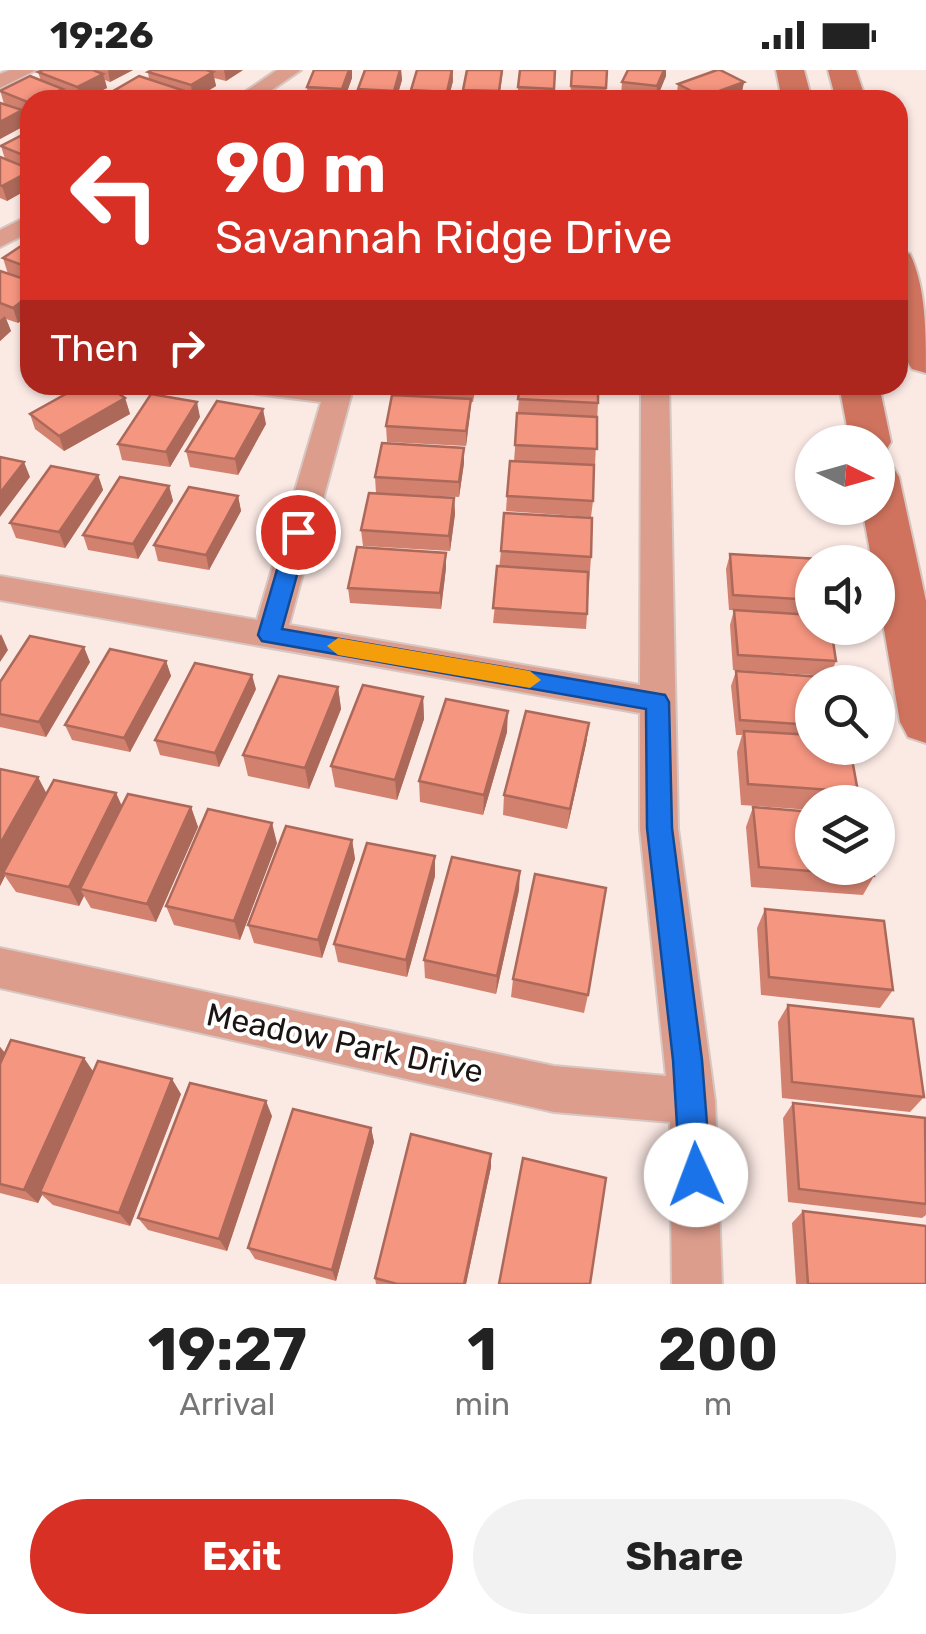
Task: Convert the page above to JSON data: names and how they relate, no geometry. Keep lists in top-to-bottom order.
{
  "streets": {
    "street": ["Meadow Park Drive"]
  },
  "north": "right",
  "page": {
    "status": "19:26",
    "turn": ["90 m", "Savannah Ridge Drive"],
    "then": "Then",
    "eta": [
      "19:27",
      "Arrival",
      "1",
      "min",
      "200",
      "m"
    ],
    "buttons": ["Exit", "Share"]
  }
}
